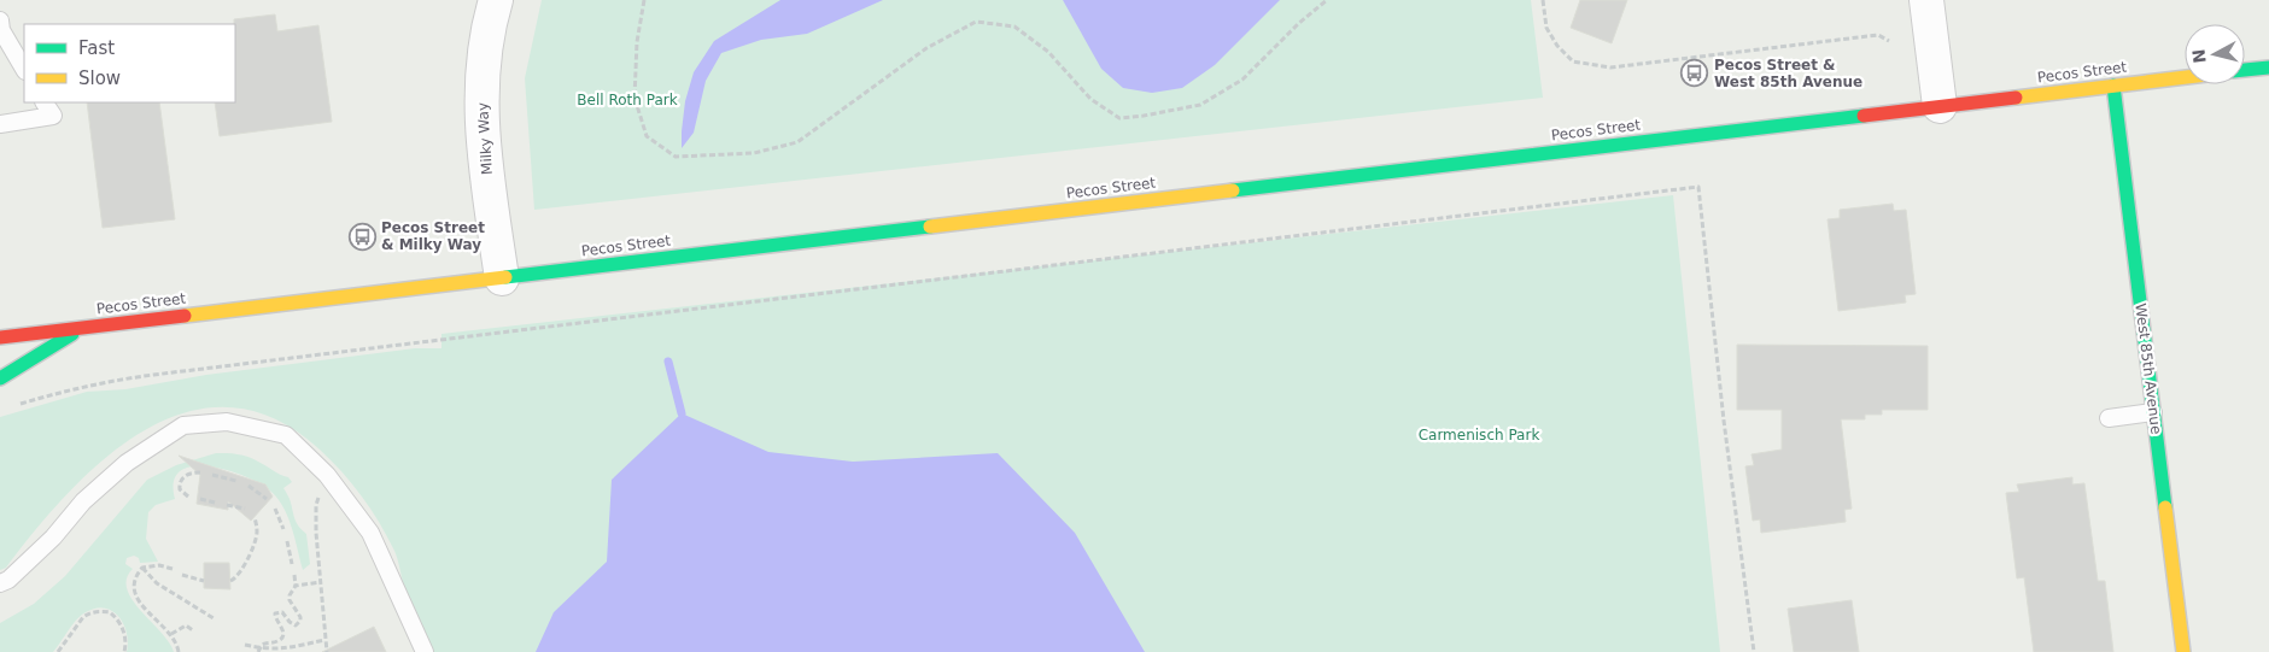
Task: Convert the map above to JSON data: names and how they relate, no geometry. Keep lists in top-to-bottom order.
{
  "streets": {
    "main road": ["Pecos Street", "West 85th Avenue"],
    "street": ["Milky Way"]
  },
  "crossings": [
    ["Pecos Street", "Milky Way"],
    ["Pecos Street", "West 85th Avenue"]
  ],
  "parks": ["Bell Roth Park", "Carmenisch Park"],
  "places": {
    "bus stop": ["Pecos Street & West 85th Avenue", "Pecos Street & Milky Way"]
  },
  "legend": ["Fast", "Slow"],
  "north": "left"
}
